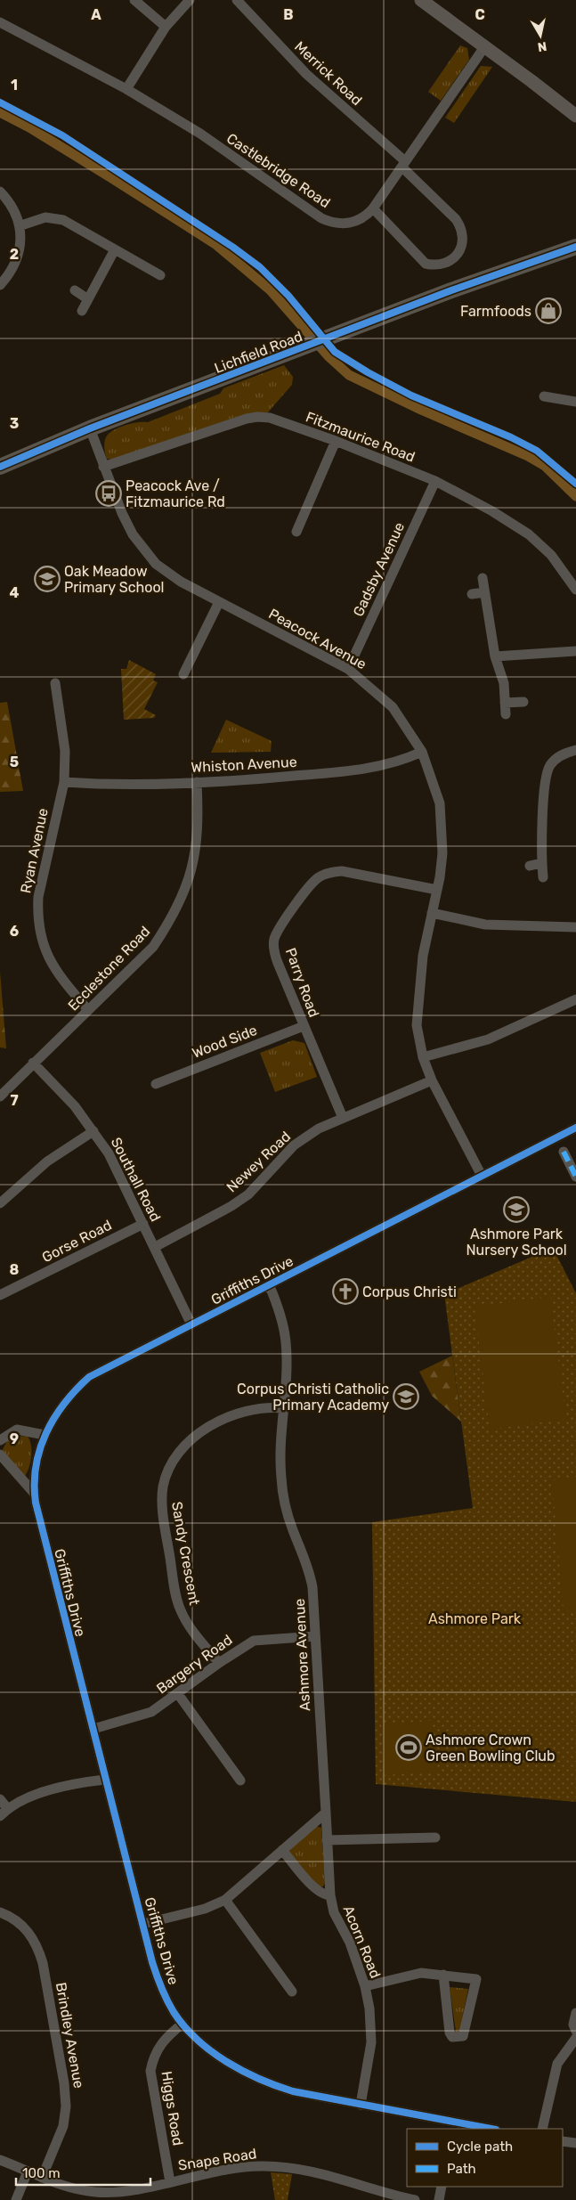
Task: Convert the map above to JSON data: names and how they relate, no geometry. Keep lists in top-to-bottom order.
{
  "streets": {
    "main road": ["Lichfield Road"],
    "street": [
      "Merrick Road",
      "Castlebridge Road",
      "Fitzmaurice Road",
      "Gadsby Avenue",
      "Peacock Avenue",
      "Whiston Avenue",
      "Ryan Avenue",
      "Ecclestone Road",
      "Parry Road",
      "Wood Side",
      "Newey Road",
      "Southall Road",
      "Gorse Road",
      "Griffiths Drive",
      "Sandy Crescent",
      "Ashmore Avenue",
      "Bargery Road",
      "Acorn Road",
      "Brindley Avenue",
      "Higgs Road",
      "Snape Road"
    ]
  },
  "crossings": [
    ["Merrick Road", "Castlebridge Road"],
    ["Lichfield Road", "Peacock Avenue"],
    ["Fitzmaurice Road", "Gadsby Avenue"],
    ["Fitzmaurice Road", "Peacock Avenue"],
    ["Gadsby Avenue", "Peacock Avenue"],
    ["Peacock Avenue", "Whiston Avenue"],
    ["Peacock Avenue", "Parry Road"],
    ["Peacock Avenue", "Newey Road"],
    ["Peacock Avenue", "Griffiths Drive"],
    ["Whiston Avenue", "Ryan Avenue"],
    ["Whiston Avenue", "Ecclestone Road"],
    ["Ryan Avenue", "Ecclestone Road"],
    ["Ecclestone Road", "Southall Road"],
    ["Parry Road", "Wood Side"],
    ["Parry Road", "Newey Road"],
    ["Newey Road", "Southall Road"],
    ["Southall Road", "Gorse Road"],
    ["Southall Road", "Griffiths Drive"],
    ["Griffiths Drive", "Ashmore Avenue"],
    ["Griffiths Drive", "Bargery Road"],
    ["Griffiths Drive", "Acorn Road"],
    ["Griffiths Drive", "Higgs Road"],
    ["Sandy Crescent", "Ashmore Avenue"],
    ["Sandy Crescent", "Bargery Road"],
    ["Ashmore Avenue", "Bargery Road"],
    ["Ashmore Avenue", "Acorn Road"],
    ["Brindley Avenue", "Snape Road"],
    ["Higgs Road", "Snape Road"]
  ],
  "parks": ["Ashmore Park"],
  "places": {
    "shop": ["Farmfoods"],
    "bus stop": ["Peacock Ave / Fitzmaurice Rd"],
    "school or university": ["Oak Meadow Primary School", "Ashmore Park Nursery School", "Corpus Christi Catholic Primary Academy"],
    "church": ["Corpus Christi"],
    "sports": ["Ashmore Crown Green Bowling Club"]
  },
  "legend": ["Cycle path", "Path"],
  "scale_bar": "100 m",
  "north": "bottom",
  "grid": {
    "columns": ["A", "B", "C"],
    "rows": [
      "1",
      "2",
      "3",
      "4",
      "5",
      "6",
      "7",
      "8",
      "9"
    ]
  }
}
